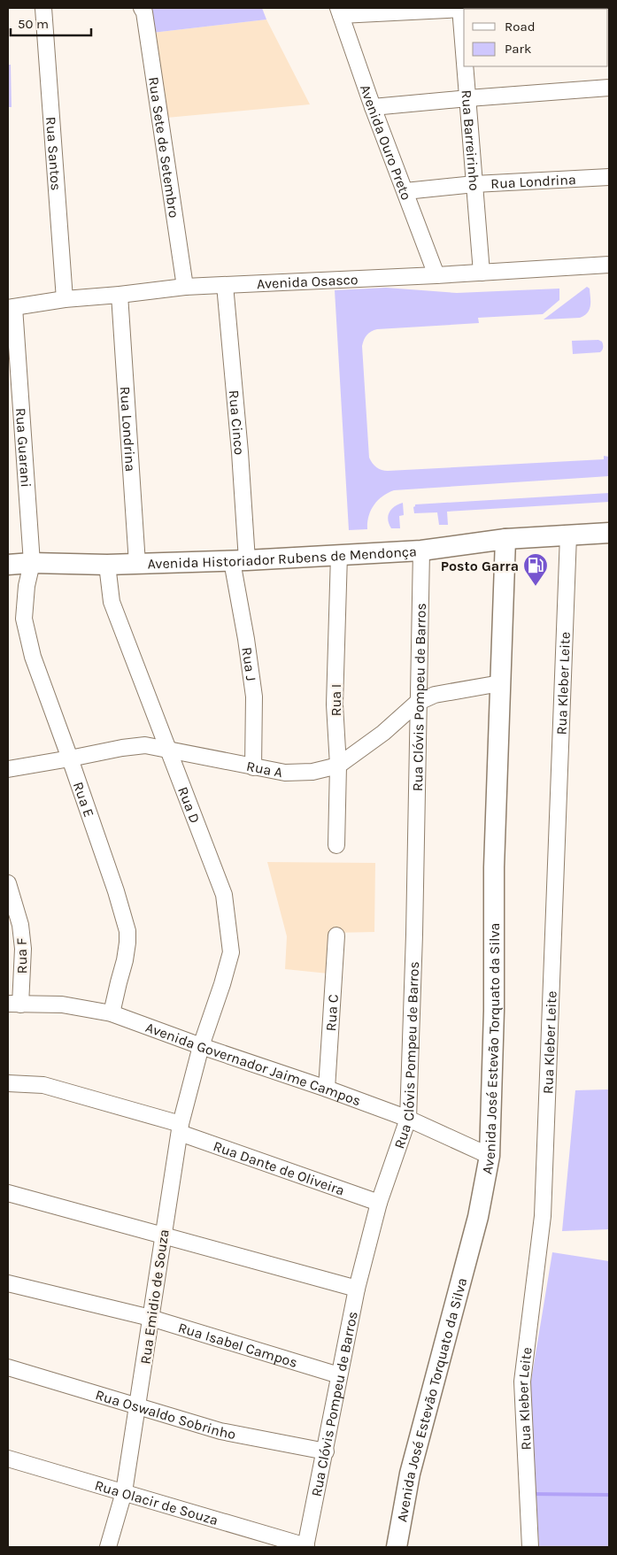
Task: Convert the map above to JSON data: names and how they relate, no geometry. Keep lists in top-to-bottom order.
{
  "streets": {
    "main road": ["Avenida Historiador Rubens de Mendonça", "Avenida José Estevão Torquato da Silva"],
    "street": [
      "Rua Barreirinho",
      "Avenida Ouro Preto",
      "Rua Sete de Setembro",
      "Rua Santos",
      "Rua Londrina",
      "Avenida Osasco",
      "Rua Cinco",
      "Rua Guarani",
      "Rua J",
      "Rua Kleber Leite",
      "Rua Clóvis Pompeu de Barros",
      "Rua I",
      "Rua A",
      "Rua E",
      "Rua D",
      "Rua F",
      "Rua C",
      "Avenida Governador Jaime Campos",
      "Rua Dante de Oliveira",
      "Rua Emidio de Souza",
      "Rua Isabel Campos",
      "Rua Oswaldo Sobrinho",
      "Rua Olacir de Souza"
    ]
  },
  "crossings": [
    ["Rua Barreirinho", "Rua Londrina"],
    ["Rua Barreirinho", "Avenida Osasco"],
    ["Avenida Ouro Preto", "Rua Londrina"],
    ["Avenida Ouro Preto", "Avenida Osasco"],
    ["Rua Sete de Setembro", "Avenida Osasco"],
    ["Rua Santos", "Avenida Osasco"],
    ["Rua Londrina", "Avenida Osasco"],
    ["Rua Londrina", "Avenida Historiador Rubens de Mendonça"],
    ["Avenida Osasco", "Rua Cinco"],
    ["Avenida Osasco", "Rua Guarani"],
    ["Rua Cinco", "Avenida Historiador Rubens de Mendonça"],
    ["Rua Cinco", "Rua J"],
    ["Rua Guarani", "Avenida Historiador Rubens de Mendonça"],
    ["Rua Guarani", "Rua E"],
    ["Avenida Historiador Rubens de Mendonça", "Rua J"],
    ["Avenida Historiador Rubens de Mendonça", "Rua Kleber Leite"],
    ["Avenida Historiador Rubens de Mendonça", "Rua Clóvis Pompeu de Barros"],
    ["Avenida Historiador Rubens de Mendonça", "Rua I"],
    ["Avenida Historiador Rubens de Mendonça", "Rua D"],
    ["Avenida Historiador Rubens de Mendonça", "Avenida José Estevão Torquato da Silva"],
    ["Rua J", "Rua A"],
    ["Rua Clóvis Pompeu de Barros", "Rua A"],
    ["Rua Clóvis Pompeu de Barros", "Avenida Governador Jaime Campos"],
    ["Rua Clóvis Pompeu de Barros", "Rua Dante de Oliveira"],
    ["Rua Clóvis Pompeu de Barros", "Rua Isabel Campos"],
    ["Rua Clóvis Pompeu de Barros", "Rua Oswaldo Sobrinho"],
    ["Rua Clóvis Pompeu de Barros", "Rua Olacir de Souza"],
    ["Rua I", "Rua A"],
    ["Rua A", "Rua E"],
    ["Rua A", "Rua D"],
    ["Rua A", "Avenida José Estevão Torquato da Silva"],
    ["Rua E", "Avenida Governador Jaime Campos"],
    ["Rua D", "Avenida Governador Jaime Campos"],
    ["Rua D", "Rua Emidio de Souza"],
    ["Rua F", "Avenida Governador Jaime Campos"],
    ["Rua C", "Avenida Governador Jaime Campos"],
    ["Avenida José Estevão Torquato da Silva", "Avenida Governador Jaime Campos"],
    ["Avenida Governador Jaime Campos", "Rua Emidio de Souza"],
    ["Rua Dante de Oliveira", "Rua Emidio de Souza"],
    ["Rua Emidio de Souza", "Rua Isabel Campos"],
    ["Rua Emidio de Souza", "Rua Oswaldo Sobrinho"],
    ["Rua Emidio de Souza", "Rua Olacir de Souza"]
  ],
  "places": {
    "fuel station": ["Posto Garra"]
  },
  "legend": ["Road", "Park"],
  "scale_bar": "50 m"
}
